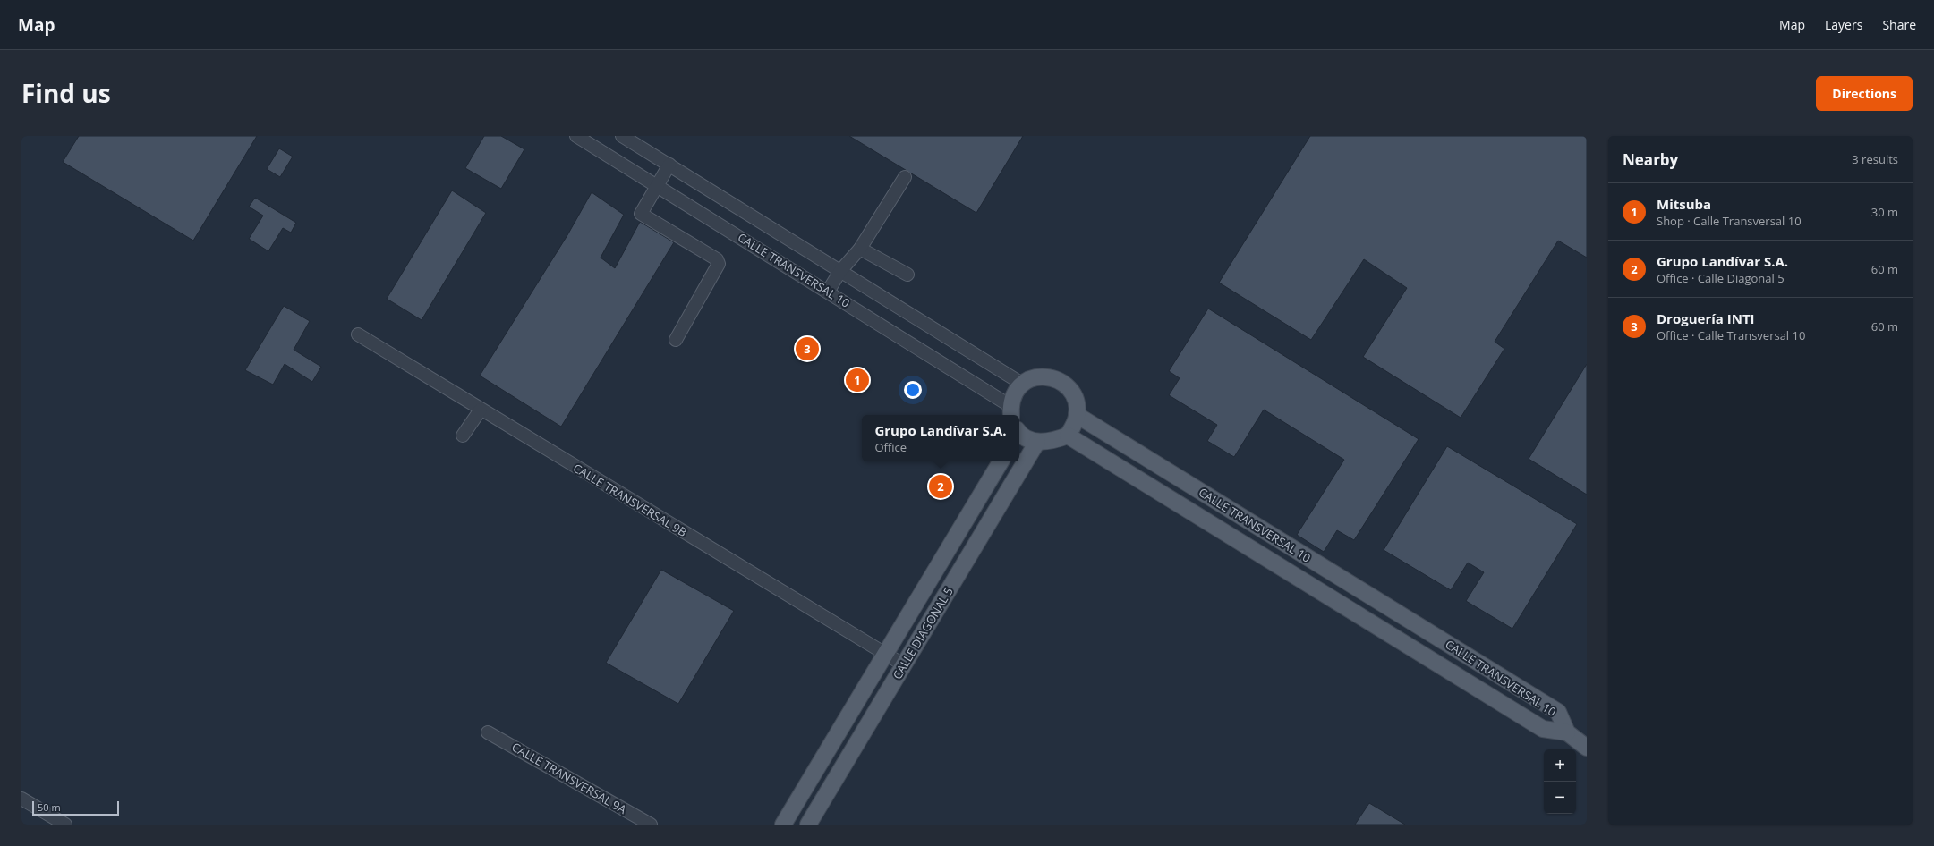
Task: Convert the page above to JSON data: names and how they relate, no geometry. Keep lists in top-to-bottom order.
{
  "streets": {
    "main road": ["CALLE TRANSVERSAL 10", "CALLE DIAGONAL 5"],
    "street": ["CALLE TRANSVERSAL 9B", "CALLE TRANSVERSAL 9A"]
  },
  "crossings": [
    ["CALLE TRANSVERSAL 9B", "CALLE DIAGONAL 5"]
  ],
  "scale_bar": "50 m",
  "page": {
    "header": "Map",
    "nav": ["Map", "Layers", "Share"],
    "title": "Find us",
    "buttons": "Directions",
    "heading": ["Nearby", "3 results"],
    "list": [
      {
        "mark": "1",
        "name": "Mitsuba",
        "note": "Shop · Calle Transversal 10",
        "value": "30 m"
      },
      {
        "mark": "2",
        "name": "Grupo Landívar S.A.",
        "note": "Office · Calle Diagonal 5",
        "value": "60 m"
      },
      {
        "mark": "3",
        "name": "Droguería INTI",
        "note": "Office · Calle Transversal 10",
        "value": "60 m"
      }
    ],
    "pins": ["3", "1", "2"],
    "popup": ["Grupo Landívar S.A.", "Office"],
    "map_buttons": ["+", "−"],
    "scale": "50 m"
  }
}
